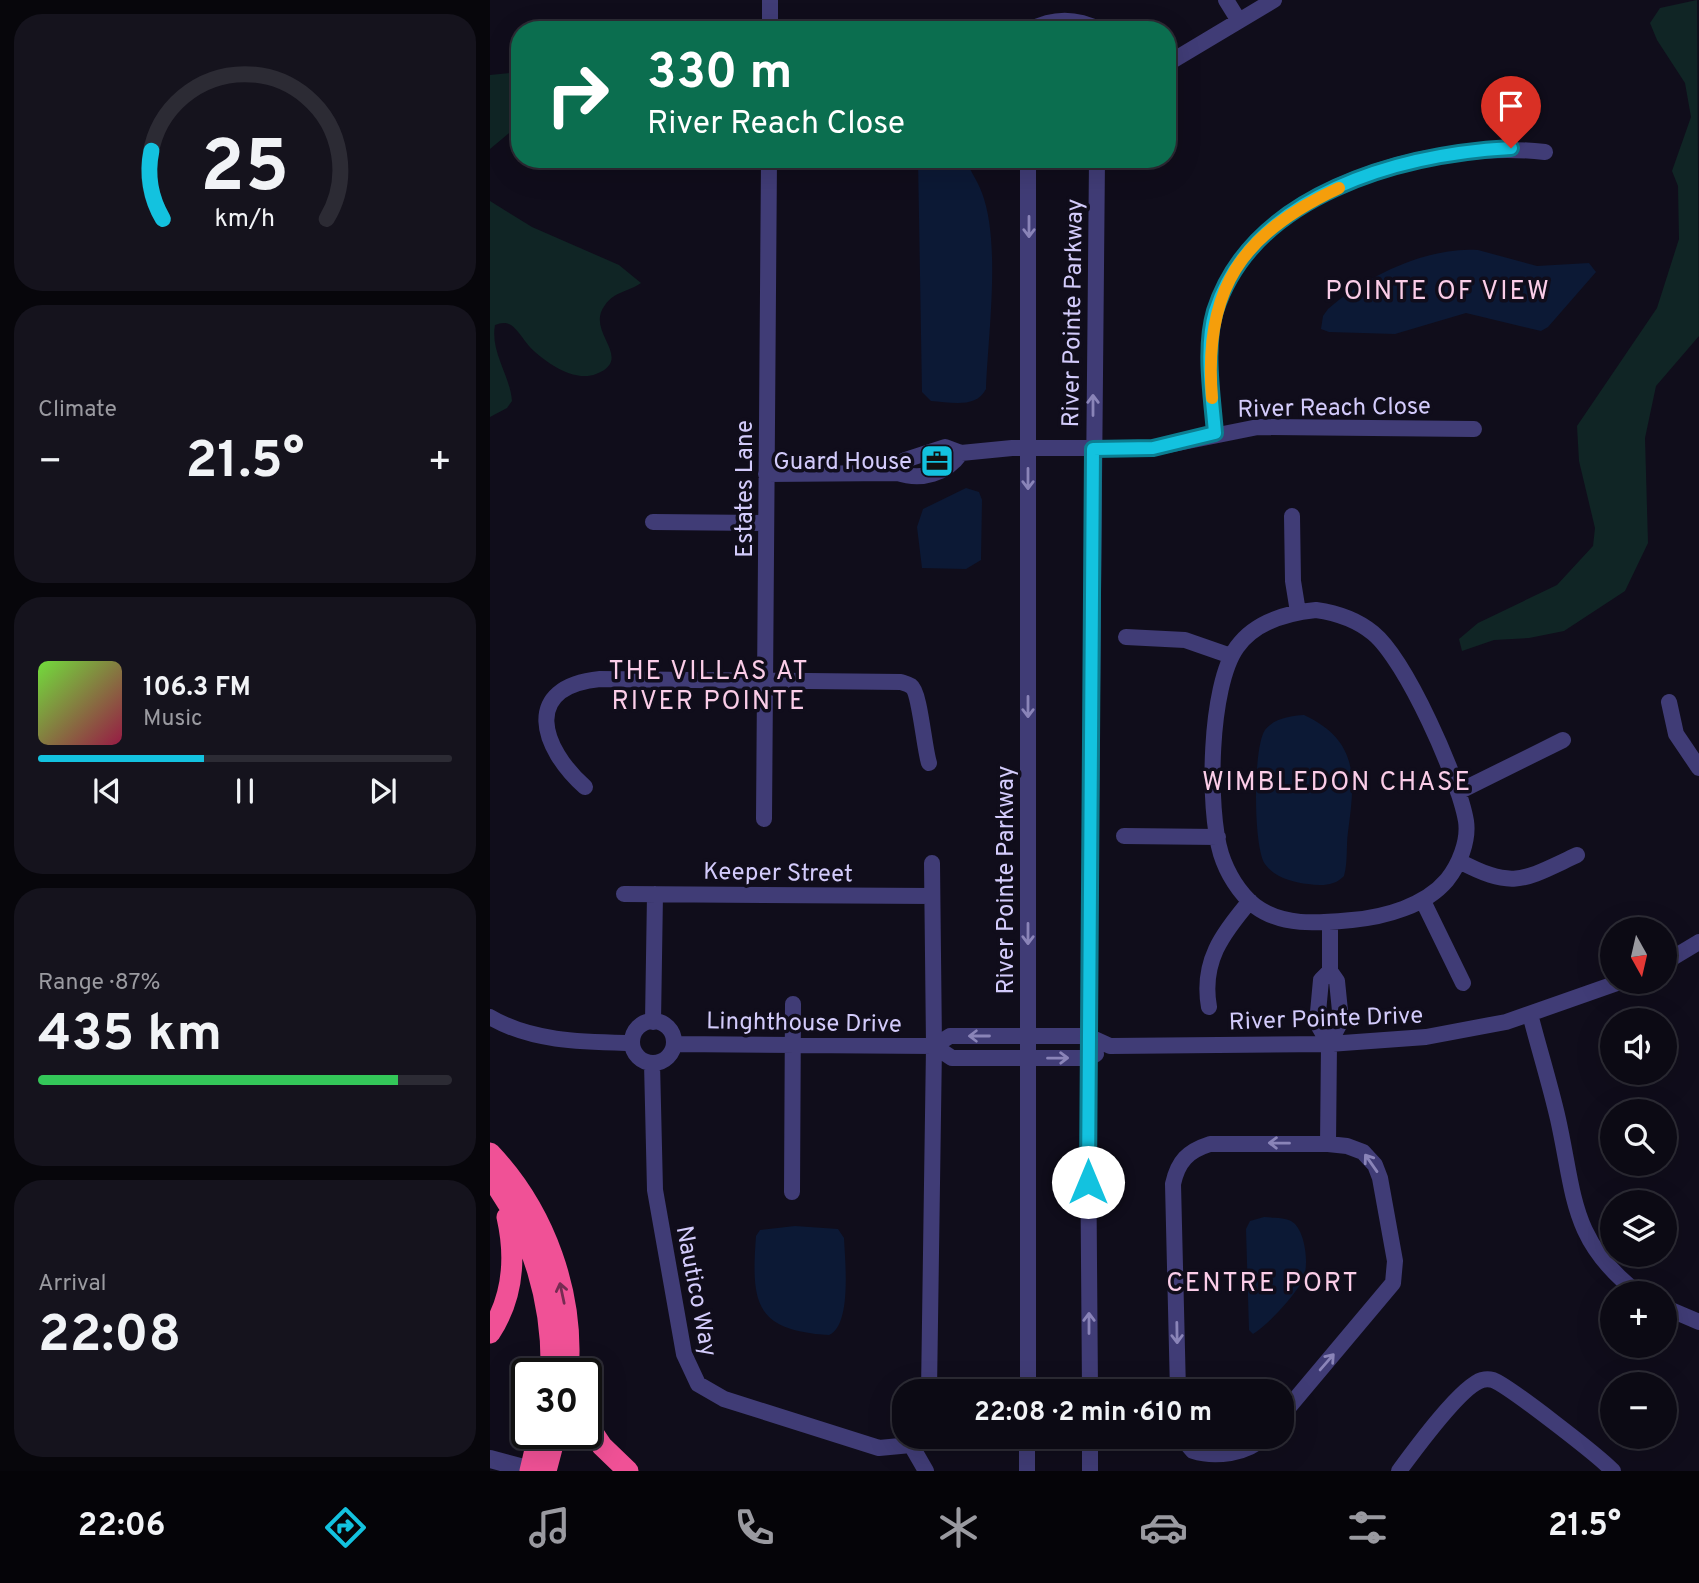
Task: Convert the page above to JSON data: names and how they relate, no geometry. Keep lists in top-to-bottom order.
{
  "streets": {
    "street": [
      "River Pointe Parkway",
      "River Reach Close",
      "Estates Lane",
      "Keeper Street",
      "River Pointe Drive",
      "Linghthouse Drive",
      "Nautico Way"
    ]
  },
  "crossings": [
    ["River Pointe Parkway", "River Reach Close"],
    ["River Pointe Parkway", "River Pointe Drive"],
    ["River Pointe Parkway", "Linghthouse Drive"],
    ["River Reach Close", "Estates Lane"],
    ["River Pointe Drive", "Linghthouse Drive"],
    ["Linghthouse Drive", "Nautico Way"]
  ],
  "districts": [
    "POINTE OF VIEW",
    "THE VILLAS AT RIVER POINTE",
    "WIMBLEDON CHASE",
    "CENTRE PORT"
  ],
  "places": {
    "office": ["Guard House"]
  },
  "north": "bottom",
  "page": {
    "turn": ["330 m", "River Reach Close"],
    "tile": [
      "Climate",
      ["Range · 87%", "435 km"],
      ["Arrival", "22:08"]
    ],
    "heat": ["−", "21.5°", "+"],
    "song": ["106.3 FM", "Music"],
    "map_buttons": ["+", "−"],
    "limit": "30",
    "trip": "22:08 · 2 min · 610 m",
    "tabs": ["22:06", "21.5°"],
    "gauge": ["25", "km/h"]
  }
}
